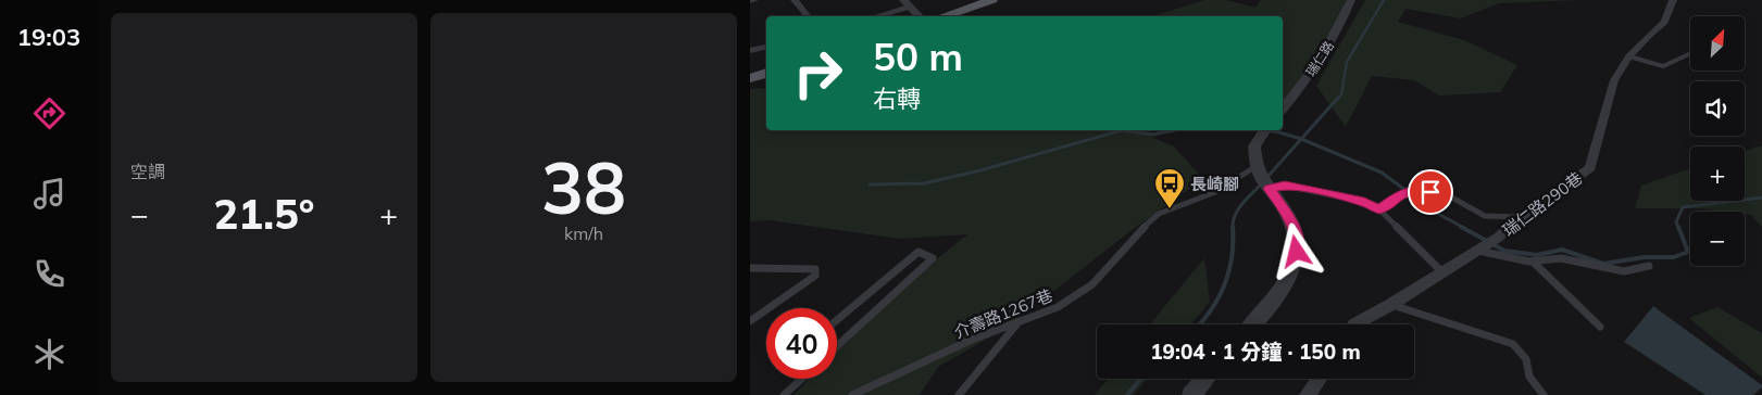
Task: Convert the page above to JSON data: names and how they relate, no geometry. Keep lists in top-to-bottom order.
{
  "streets": {
    "street": ["瑞仁路", "瑞仁路290巷"],
    "lane": ["介壽路1267巷"]
  },
  "places": {
    "bus stop": ["長崎腳"]
  },
  "north": "top right",
  "page": {
    "tabs": "19:03",
    "tile": [
      "空調",
      ["38", "km/h"]
    ],
    "map_buttons": ["+", "−"],
    "turn": ["50 m", "右轉"],
    "heat": ["−", "21.5°", "+"],
    "limit": "40",
    "trip": "19:04 · 1 分鐘 · 150 m"
  }
}
